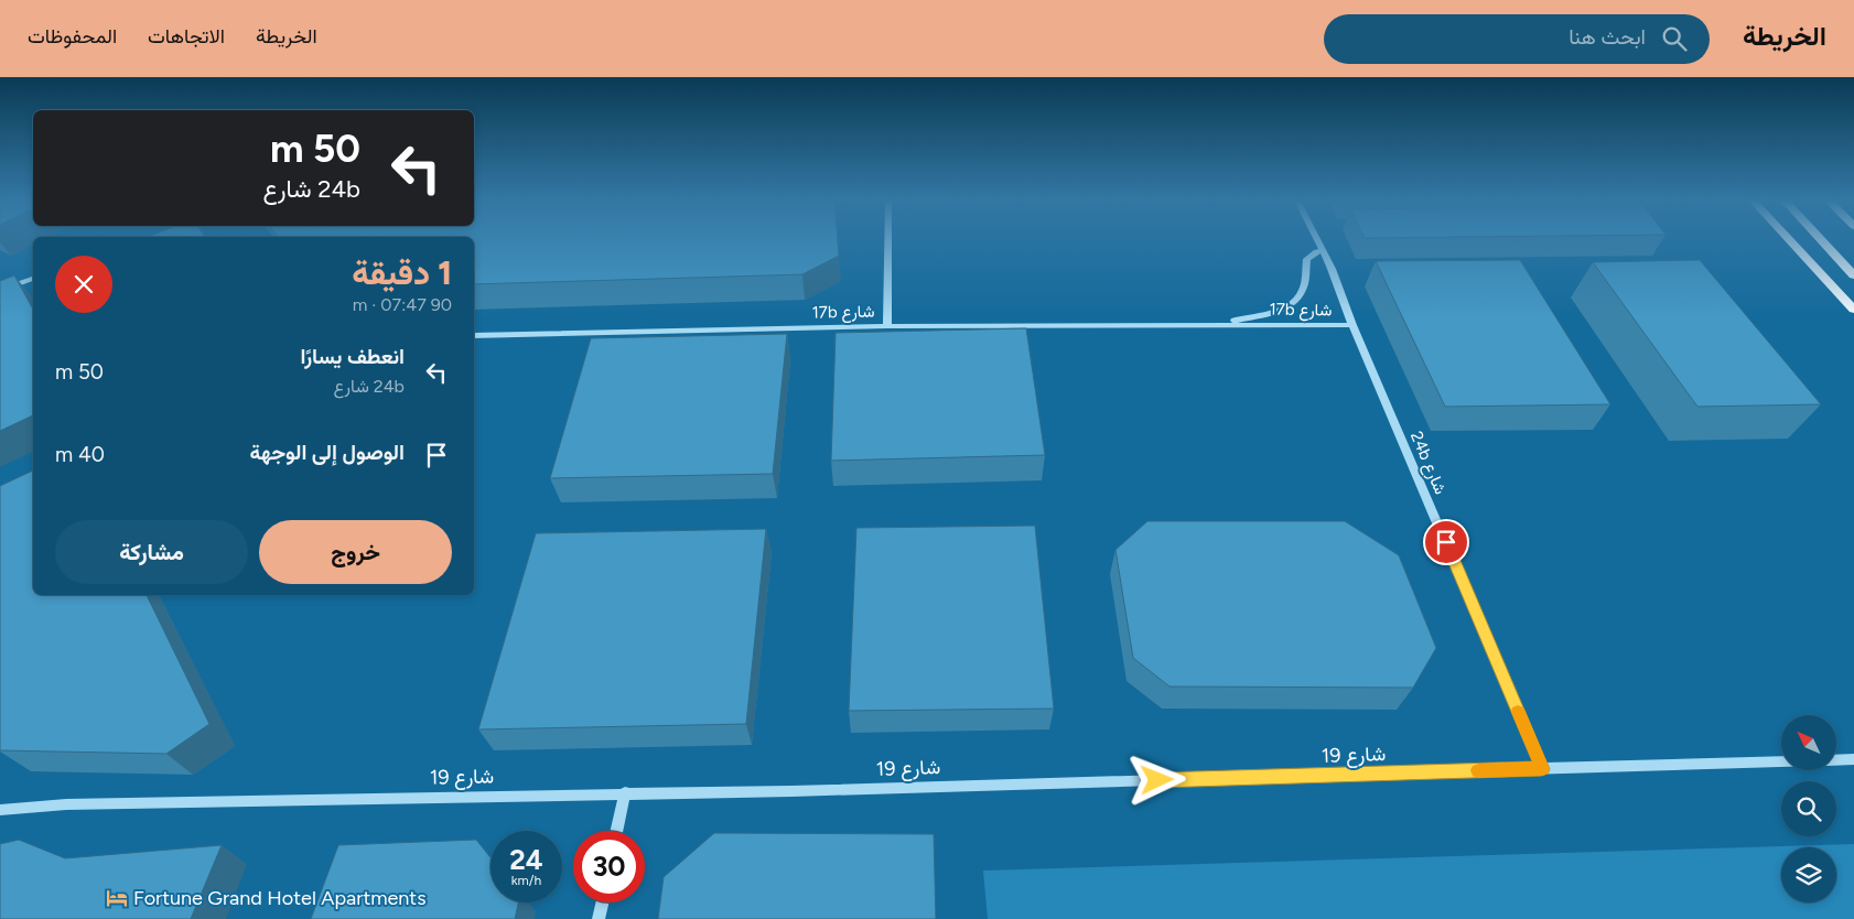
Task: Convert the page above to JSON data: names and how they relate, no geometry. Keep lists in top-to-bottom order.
{
  "streets": {
    "street": ["17b شارع", "24b شارع", "شارع 19"]
  },
  "crossings": [
    ["17b شارع", "24b شارع"],
    ["24b شارع", "شارع 19"]
  ],
  "places": {
    "hotel": ["Fortune Grand Hotel Apartments"]
  },
  "north": "top left",
  "page": {
    "header": "الخريطة",
    "search": "ابحث هنا",
    "nav": ["الخريطة", "الاتجاهات", "المحفوظات"],
    "turn": ["50 m", "24b شارع"],
    "heading": ["1 دقيقة", "90 m · 07:47"],
    "list": [
      {
        "name": "انعطف يسارًا",
        "note": "24b شارع",
        "value": "50 m"
      },
      {
        "name": "الوصول إلى الوجهة",
        "value": "40 m"
      }
    ],
    "buttons": ["خروج", "مشاركة"],
    "speed": "24 km/h",
    "limit": "30"
  }
}
